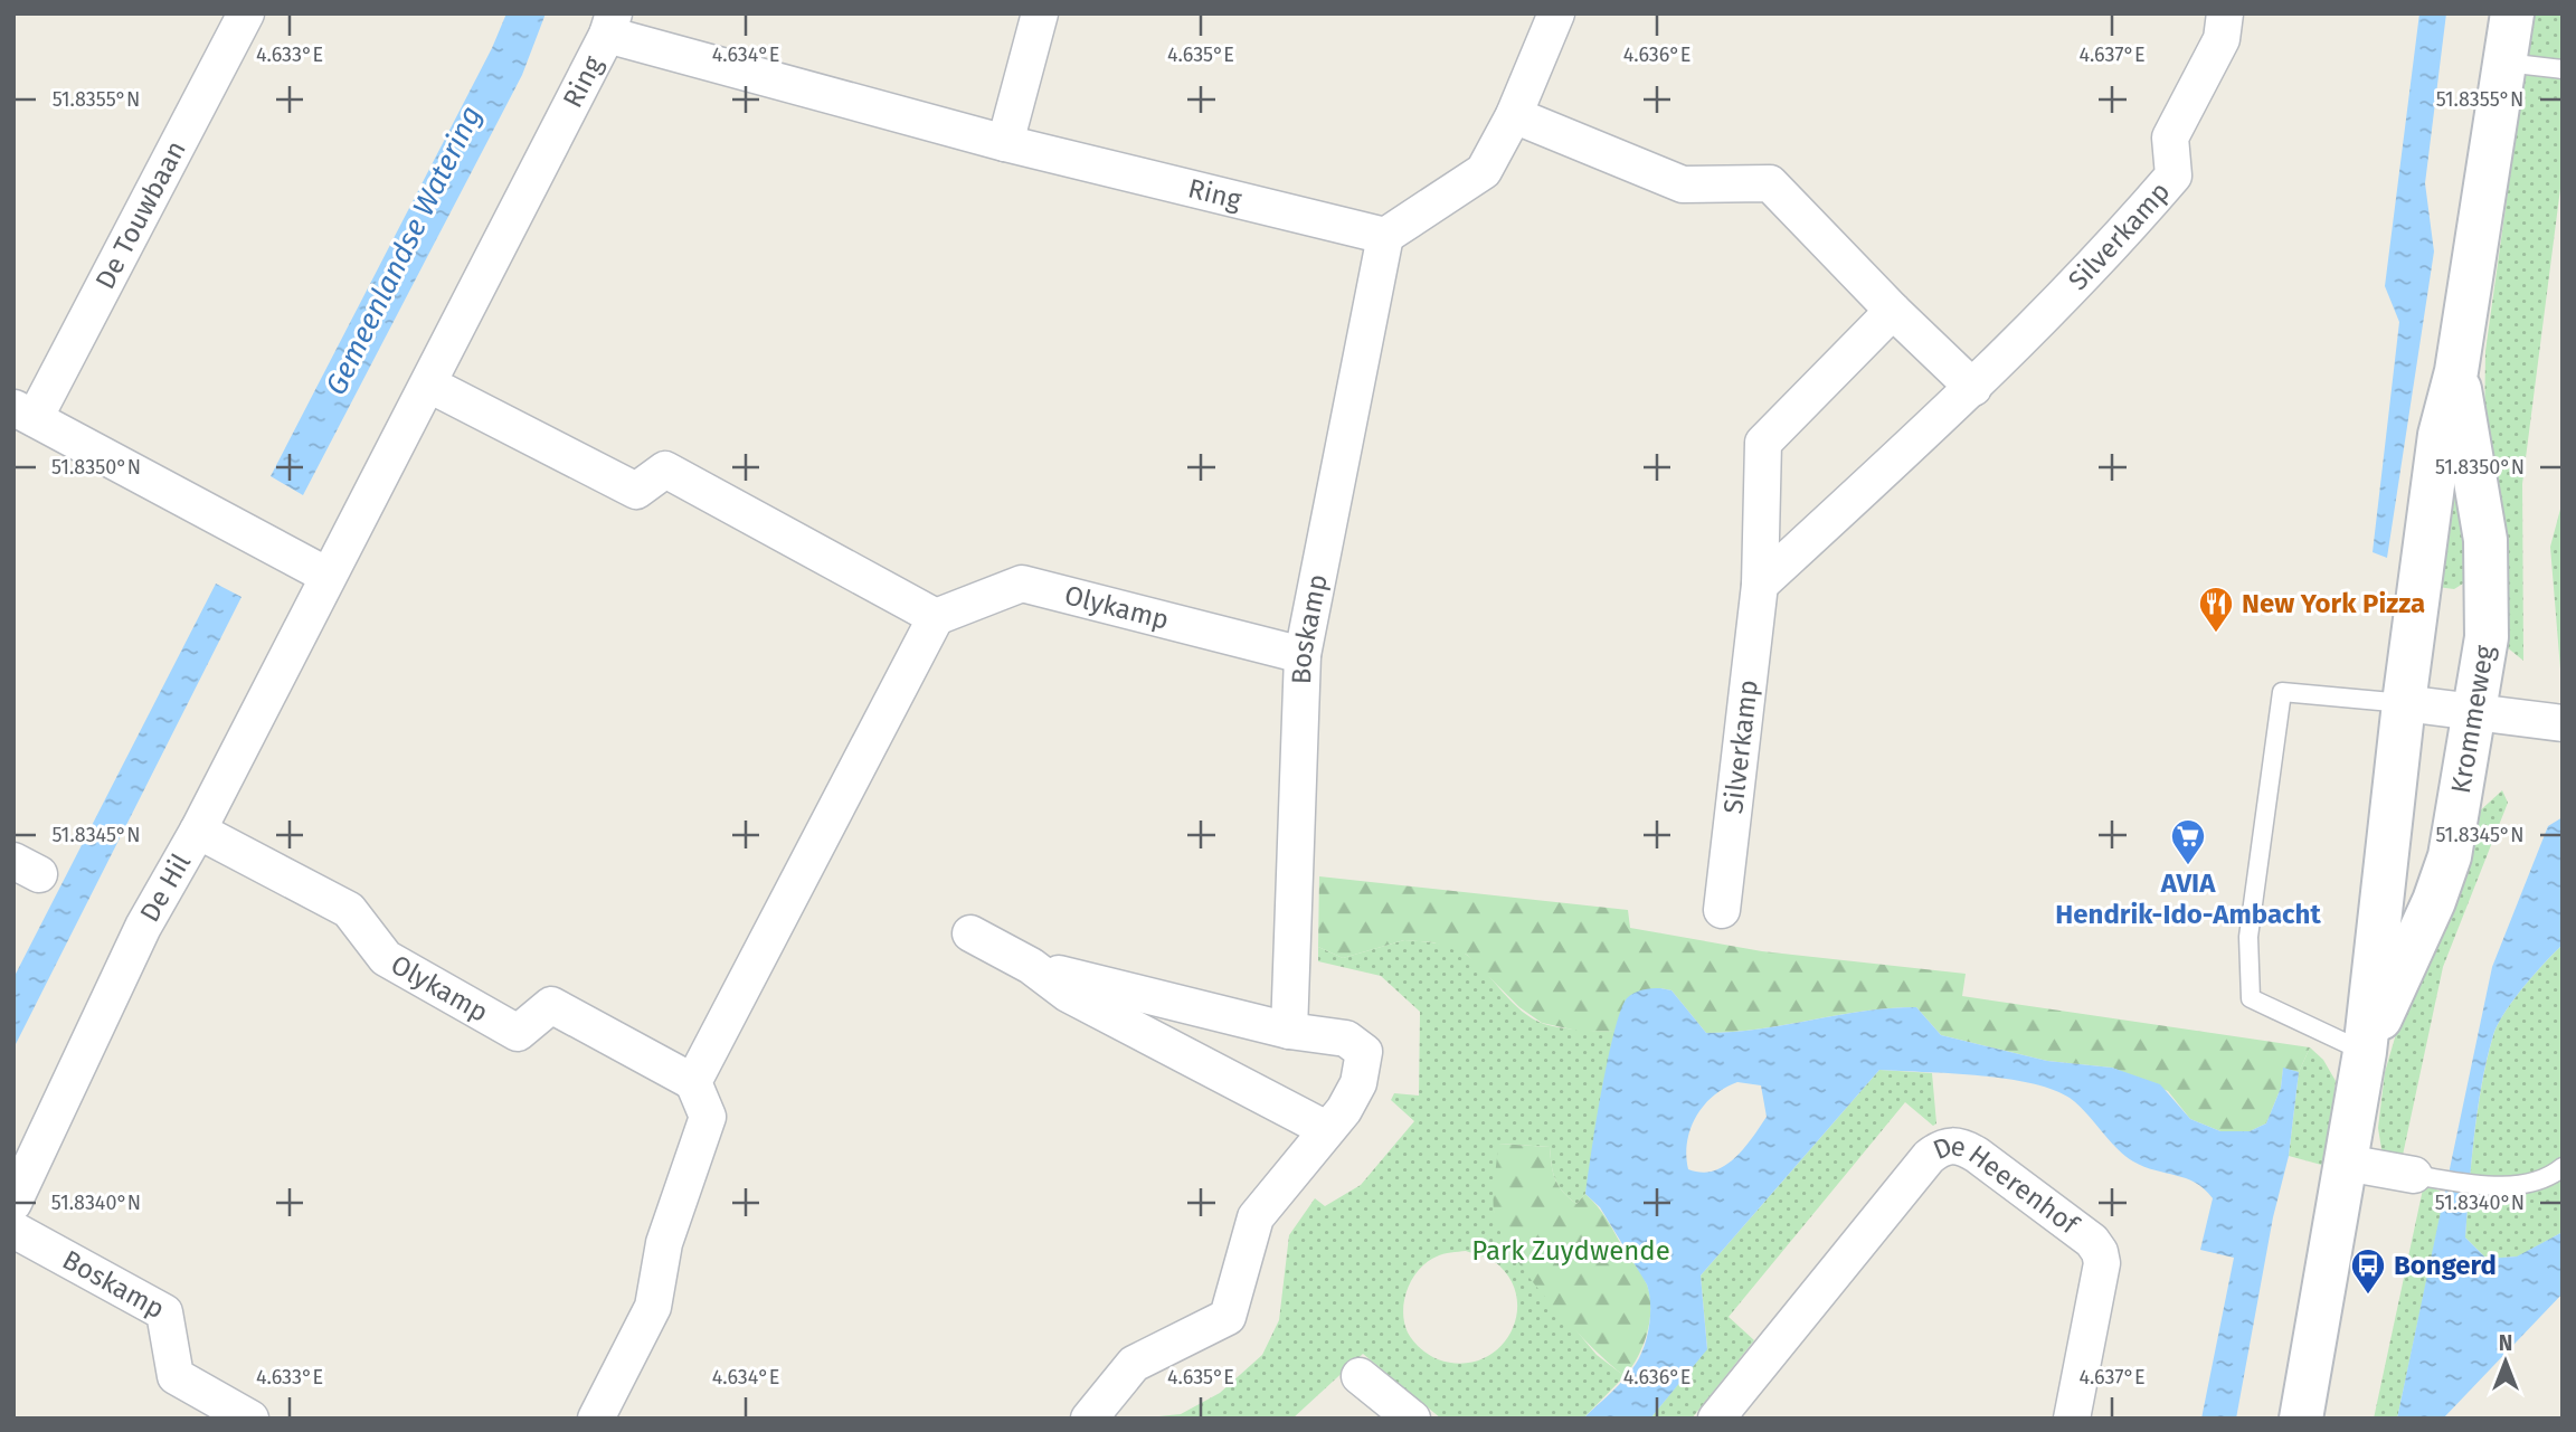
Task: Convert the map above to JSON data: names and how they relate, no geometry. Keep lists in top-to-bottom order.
{
  "streets": {
    "street": [
      "Ring",
      "De Touwbaan",
      "Silverkamp",
      "Olykamp",
      "Boskamp",
      "Krommeweg",
      "De Hil",
      "De Heerenhof"
    ]
  },
  "crossings": [
    ["Ring", "Boskamp"],
    ["Ring", "De Hil"],
    ["Olykamp", "Boskamp"],
    ["Olykamp", "De Hil"]
  ],
  "water": ["Gemeenlandse Watering"],
  "parks": ["Park Zuydwende"],
  "places": {
    "restaurant": ["New York Pizza"],
    "supermarket": ["AVIA Hendrik-Ido-Ambacht"],
    "bus stop": ["Bongerd"]
  },
  "north": "top",
  "coordinates": [
    "4.633°E",
    "4.634°E",
    "4.635°E",
    "4.636°E",
    "4.637°E",
    "51.8355°N",
    "51.8350°N",
    "51.8345°N",
    "51.8340°N"
  ]
}
